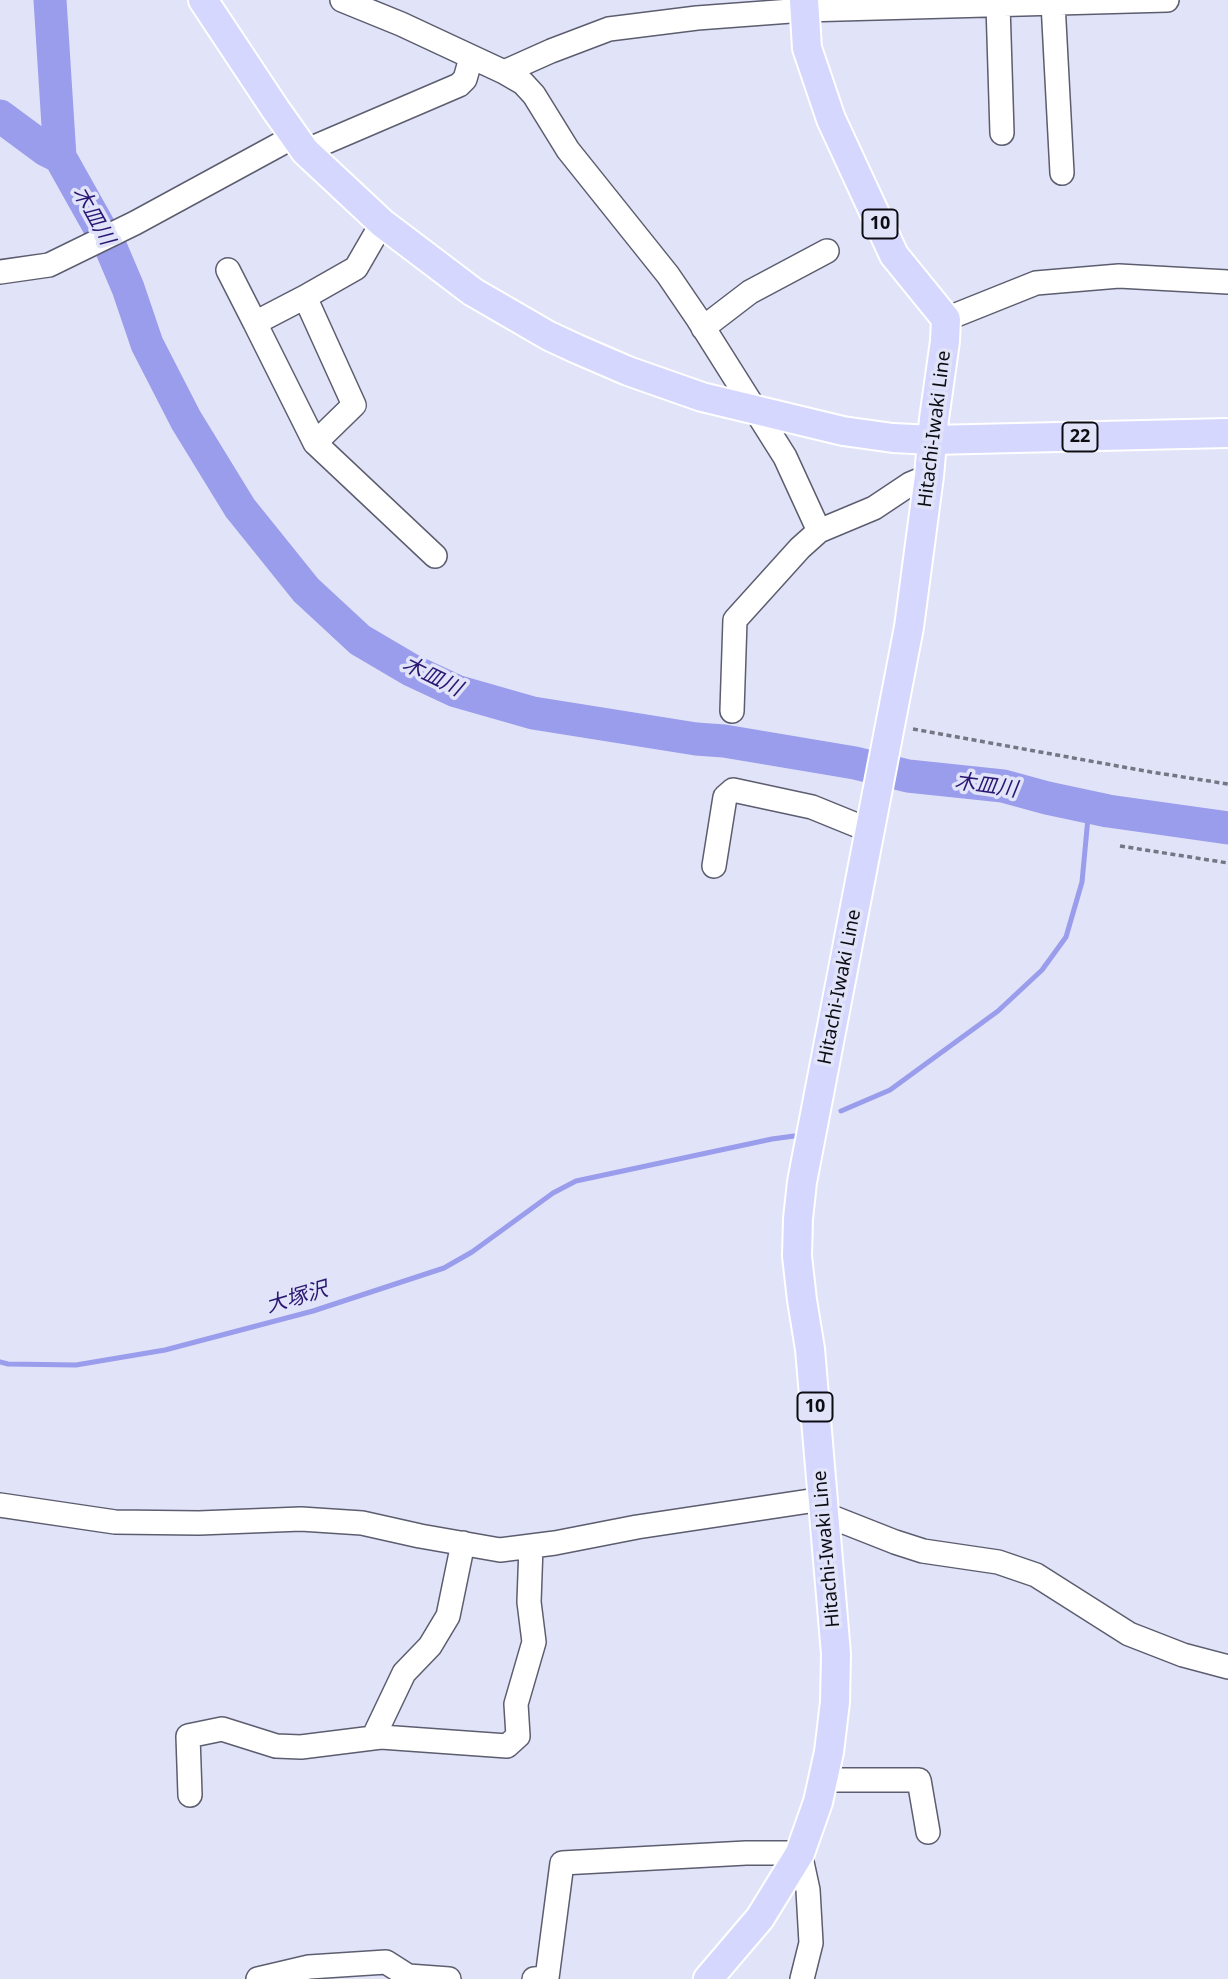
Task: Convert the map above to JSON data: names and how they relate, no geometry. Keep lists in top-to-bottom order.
{
  "streets": {
    "main road": ["10", "Hitachi-Iwaki Line", "22"]
  },
  "crossings": [
    ["10", "Hitachi-Iwaki Line"],
    ["Hitachi-Iwaki Line", "22"]
  ],
  "water": ["木皿川", "大塚沢"]
}
